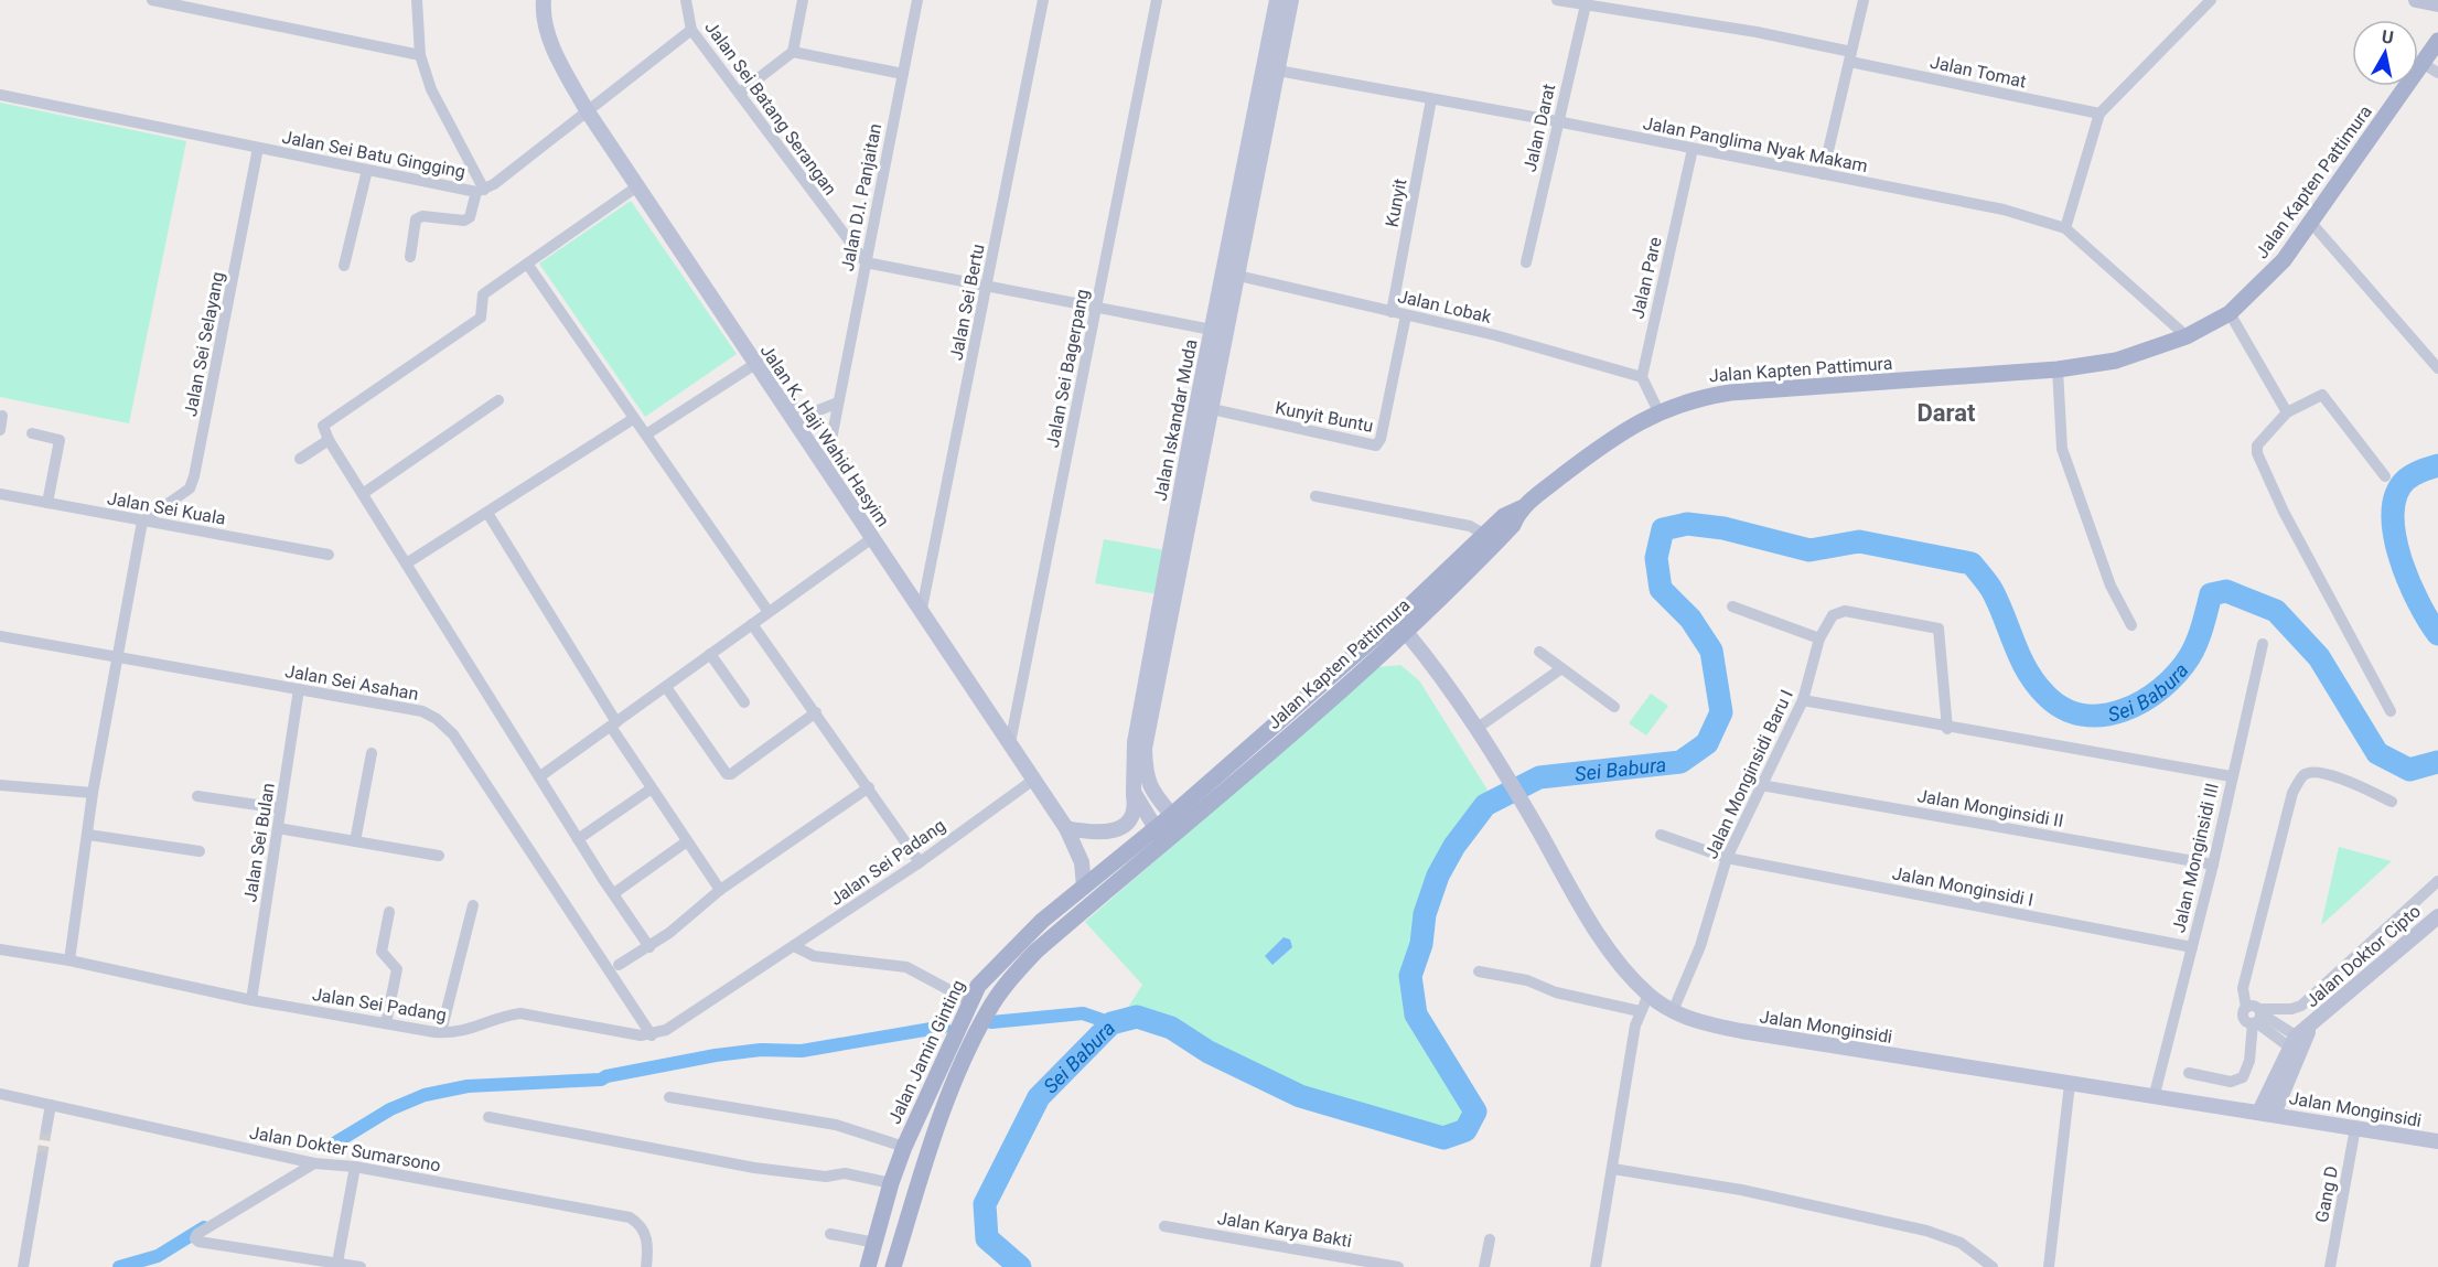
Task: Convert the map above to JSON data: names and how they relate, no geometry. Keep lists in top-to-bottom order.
{
  "streets": {
    "main road": [
      "Jalan Kapten Pattimura",
      "Jalan Iskandar Muda",
      "Jalan K. Haji Wahid Hasyim",
      "Jalan Doktor Cipto",
      "Jalan Monginsidi",
      "Jalan Jamin Ginting"
    ],
    "street": [
      "Jalan Tomat",
      "Jalan Sei Batang Serangan",
      "Jalan Darat",
      "Jalan Panglima Nyak Makam",
      "Jalan Sei Batu Gingging",
      "Jalan D.I. Panjaitan",
      "Kunyit",
      "Jalan Pare",
      "Jalan Sei Bertu",
      "Jalan Lobak",
      "Jalan Sei Selayang",
      "Jalan Sei Bagerpang",
      "Kunyit Buntu",
      "Jalan Sei Kuala",
      "Jalan Sei Asahan",
      "Jalan Monginsidi Baru I",
      "Jalan Monginsidi II",
      "Jalan Sei Bulan",
      "Jalan Monginsidi III",
      "Jalan Sei Padang",
      "Jalan Monginsidi I",
      "Jalan Dokter Sumarsono",
      "Gang D",
      "Jalan Karya Bakti"
    ]
  },
  "crossings": [
    ["Jalan Tomat", "Jalan Darat"],
    ["Jalan Sei Batang Serangan", "Jalan Sei Batu Gingging"],
    ["Jalan Sei Batang Serangan", "Jalan D.I. Panjaitan"],
    ["Jalan Darat", "Jalan Panglima Nyak Makam"],
    ["Jalan Panglima Nyak Makam", "Jalan Kapten Pattimura"],
    ["Jalan Panglima Nyak Makam", "Kunyit"],
    ["Jalan Panglima Nyak Makam", "Jalan Pare"],
    ["Jalan Panglima Nyak Makam", "Jalan Iskandar Muda"],
    ["Jalan Sei Batu Gingging", "Jalan Sei Selayang"],
    ["Jalan Sei Batu Gingging", "Jalan K. Haji Wahid Hasyim"],
    ["Jalan Kapten Pattimura", "Jalan Iskandar Muda"],
    ["Jalan Kapten Pattimura", "Jalan Monginsidi"],
    ["Jalan Kapten Pattimura", "Jalan Jamin Ginting"],
    ["Jalan D.I. Panjaitan", "Jalan K. Haji Wahid Hasyim"],
    ["Kunyit", "Jalan Lobak"],
    ["Jalan Pare", "Jalan Lobak"],
    ["Jalan Sei Bertu", "Jalan K. Haji Wahid Hasyim"],
    ["Jalan Lobak", "Kunyit Buntu"],
    ["Jalan Lobak", "Jalan Iskandar Muda"],
    ["Jalan Sei Selayang", "Jalan Sei Kuala"],
    ["Jalan Sei Bagerpang", "Jalan K. Haji Wahid Hasyim"],
    ["Kunyit Buntu", "Jalan Iskandar Muda"],
    ["Jalan Iskandar Muda", "Jalan K. Haji Wahid Hasyim"],
    ["Jalan Iskandar Muda", "Jalan Jamin Ginting"],
    ["Jalan K. Haji Wahid Hasyim", "Jalan Sei Padang"],
    ["Jalan K. Haji Wahid Hasyim", "Jalan Jamin Ginting"],
    ["Jalan Sei Asahan", "Jalan Sei Bulan"],
    ["Jalan Sei Asahan", "Jalan Sei Padang"],
    ["Jalan Monginsidi Baru I", "Jalan Monginsidi II"],
    ["Jalan Monginsidi Baru I", "Jalan Monginsidi III"],
    ["Jalan Monginsidi Baru I", "Jalan Monginsidi I"],
    ["Jalan Monginsidi Baru I", "Jalan Monginsidi"],
    ["Jalan Monginsidi II", "Jalan Monginsidi III"],
    ["Jalan Sei Bulan", "Jalan Sei Padang"],
    ["Jalan Monginsidi III", "Jalan Monginsidi I"],
    ["Jalan Monginsidi III", "Jalan Monginsidi"],
    ["Jalan Monginsidi", "Gang D"]
  ],
  "districts": ["Darat"],
  "water": ["Sei Babura"],
  "north": "top"
}
